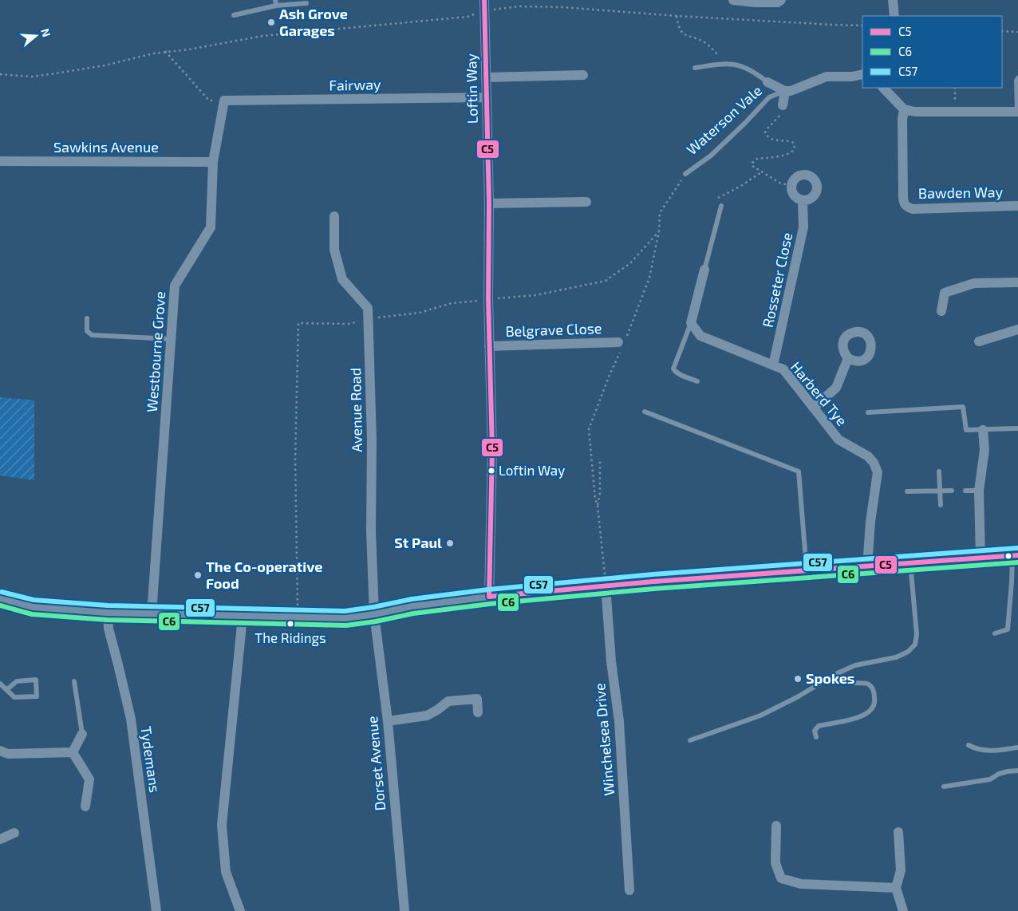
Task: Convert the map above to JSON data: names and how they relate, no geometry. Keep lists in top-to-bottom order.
{
  "streets": {
    "street": [
      "Fairway",
      "Loftin Way",
      "Waterson Vale",
      "Sawkins Avenue",
      "Bawden Way",
      "Rosseter Close",
      "Belgrave Close",
      "Westbourne Grove",
      "Harberd Tye",
      "Avenue Road",
      "Winchelsea Drive",
      "Tydemans",
      "Dorset Avenue"
    ]
  },
  "crossings": [
    ["Fairway", "Loftin Way"],
    ["Fairway", "Westbourne Grove"],
    ["Loftin Way", "Belgrave Close"],
    ["Sawkins Avenue", "Westbourne Grove"],
    ["Rosseter Close", "Harberd Tye"],
    ["Avenue Road", "Dorset Avenue"]
  ],
  "places": [
    "Ash Grove Garages",
    "Loftin Way",
    "St Paul",
    "The Co-operative Food",
    "The Ridings",
    "Spokes"
  ],
  "lines": ["transit line C5", "transit line C57", "transit line C6"],
  "legend": ["C5", "C6", "C57"],
  "north": "right"
}
